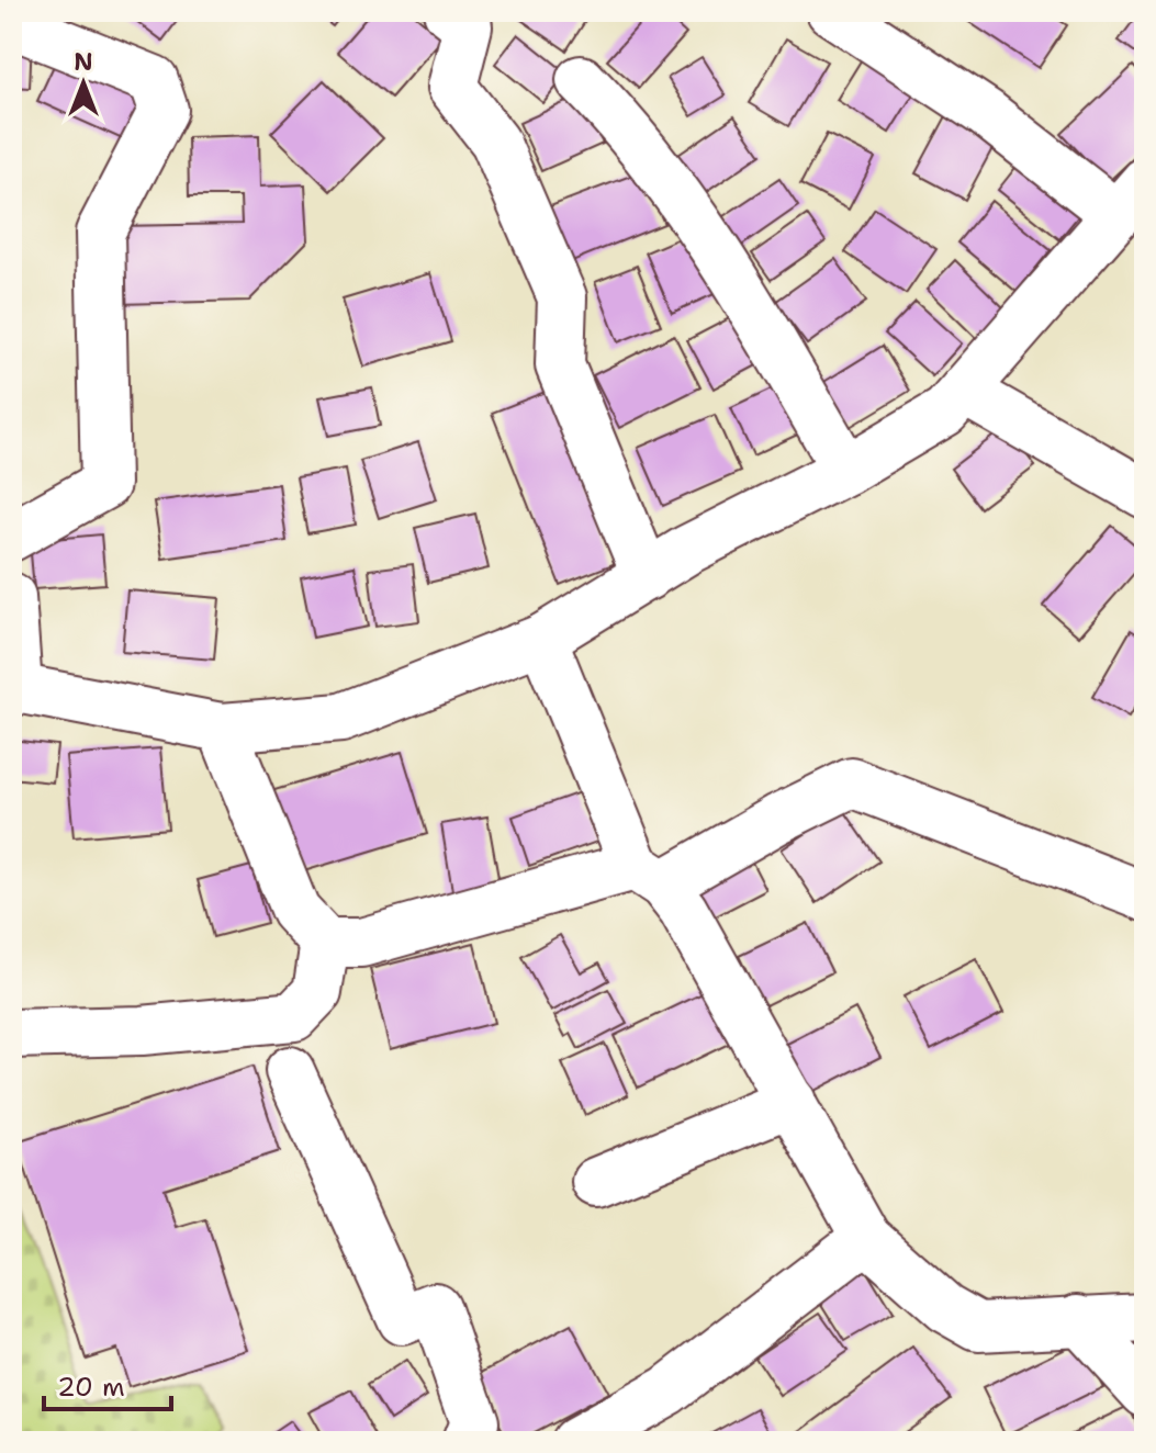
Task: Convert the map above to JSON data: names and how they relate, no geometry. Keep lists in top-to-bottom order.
{
  "scale_bar": "20 m",
  "north": "top"
}
